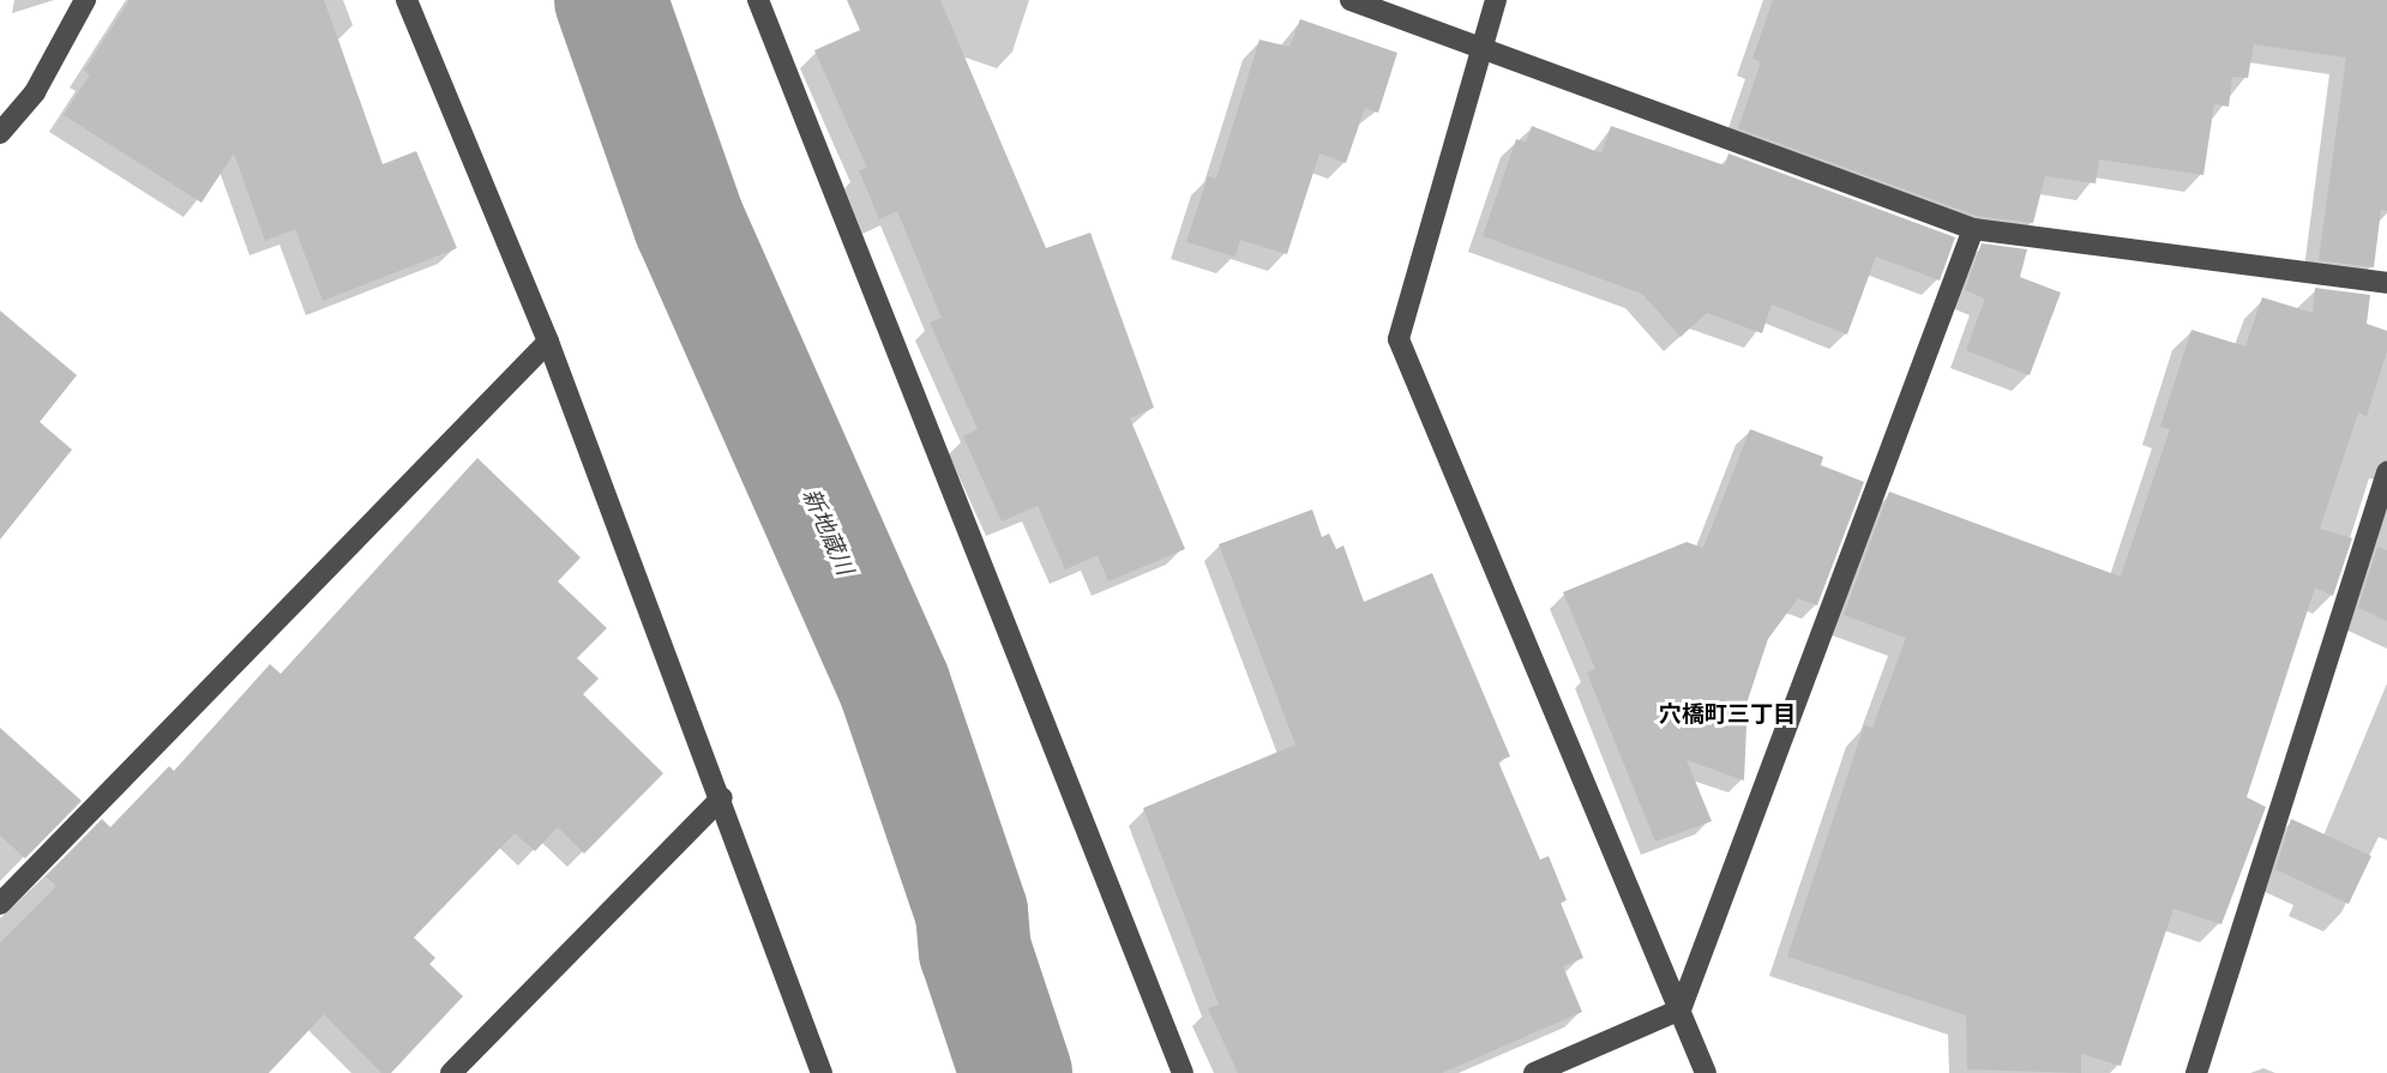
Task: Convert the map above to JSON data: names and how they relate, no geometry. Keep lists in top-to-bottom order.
{
  "districts": ["穴橋町三丁目"],
  "water": ["新地蔵川"]
}
